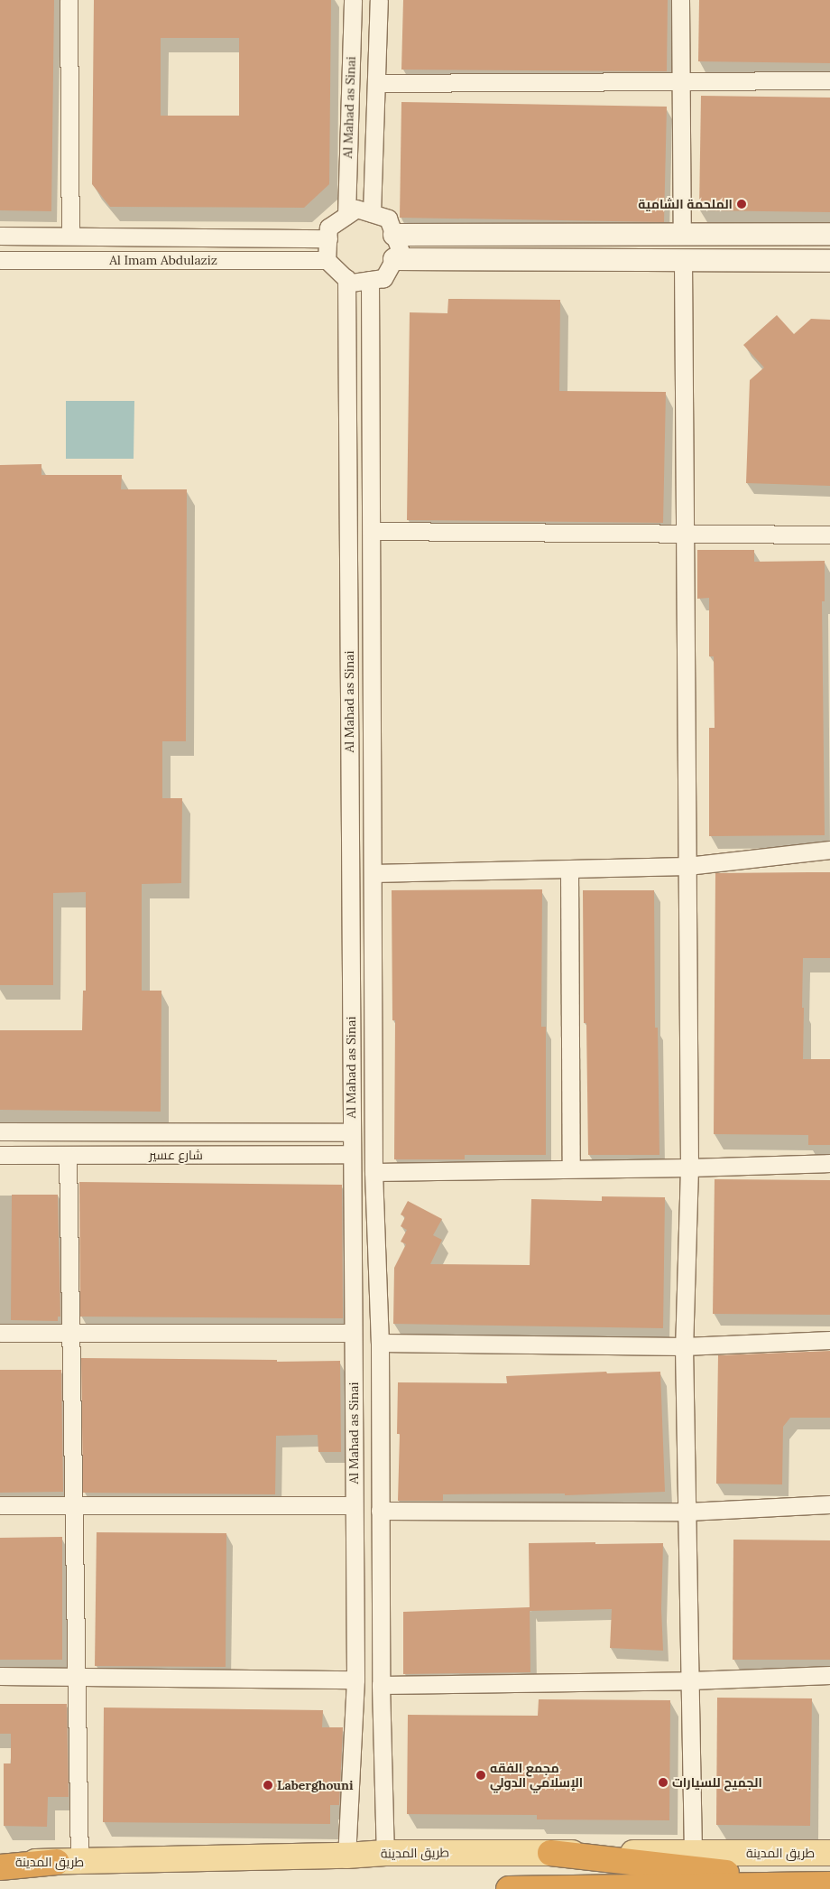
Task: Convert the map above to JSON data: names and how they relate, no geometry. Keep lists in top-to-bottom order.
{
  "streets": {
    "main road": ["طريق المدينة"],
    "street": ["Al Mahad as Sinai", "Al Imam Abdulaziz", "شارع عسير"]
  },
  "crossings": [
    ["Al Mahad as Sinai", "Al Imam Abdulaziz"],
    ["Al Mahad as Sinai", "شارع عسير"],
    ["Al Mahad as Sinai", "طريق المدينة"]
  ],
  "places": [
    "الملحمة الشامية",
    "مجمع الفقه الإسلامي الدولي",
    "الجميح للسيارات",
    "Laberghouni"
  ]
}
